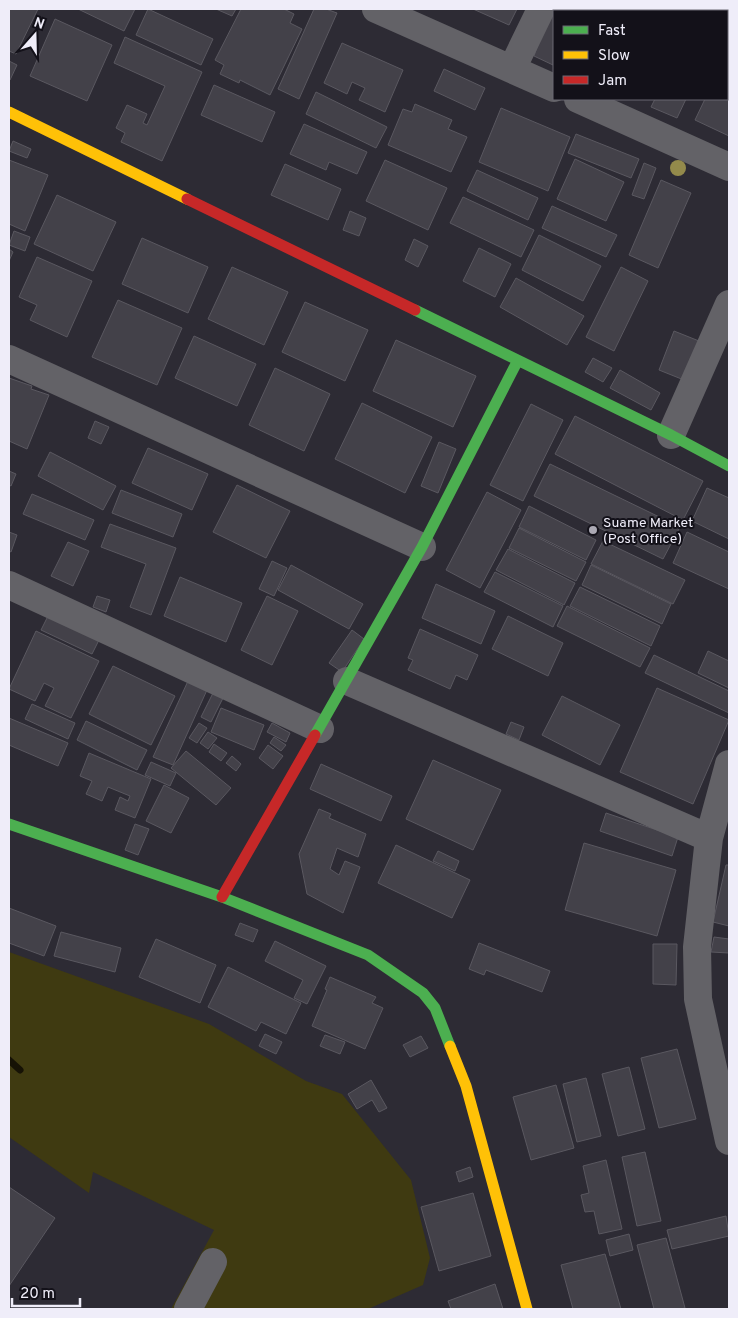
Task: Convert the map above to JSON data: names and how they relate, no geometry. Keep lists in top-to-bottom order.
{
  "places": ["Suame Market (Post Office)"],
  "legend": ["Fast", "Slow", "Jam"],
  "scale_bar": "20 m",
  "north": "top"
}
